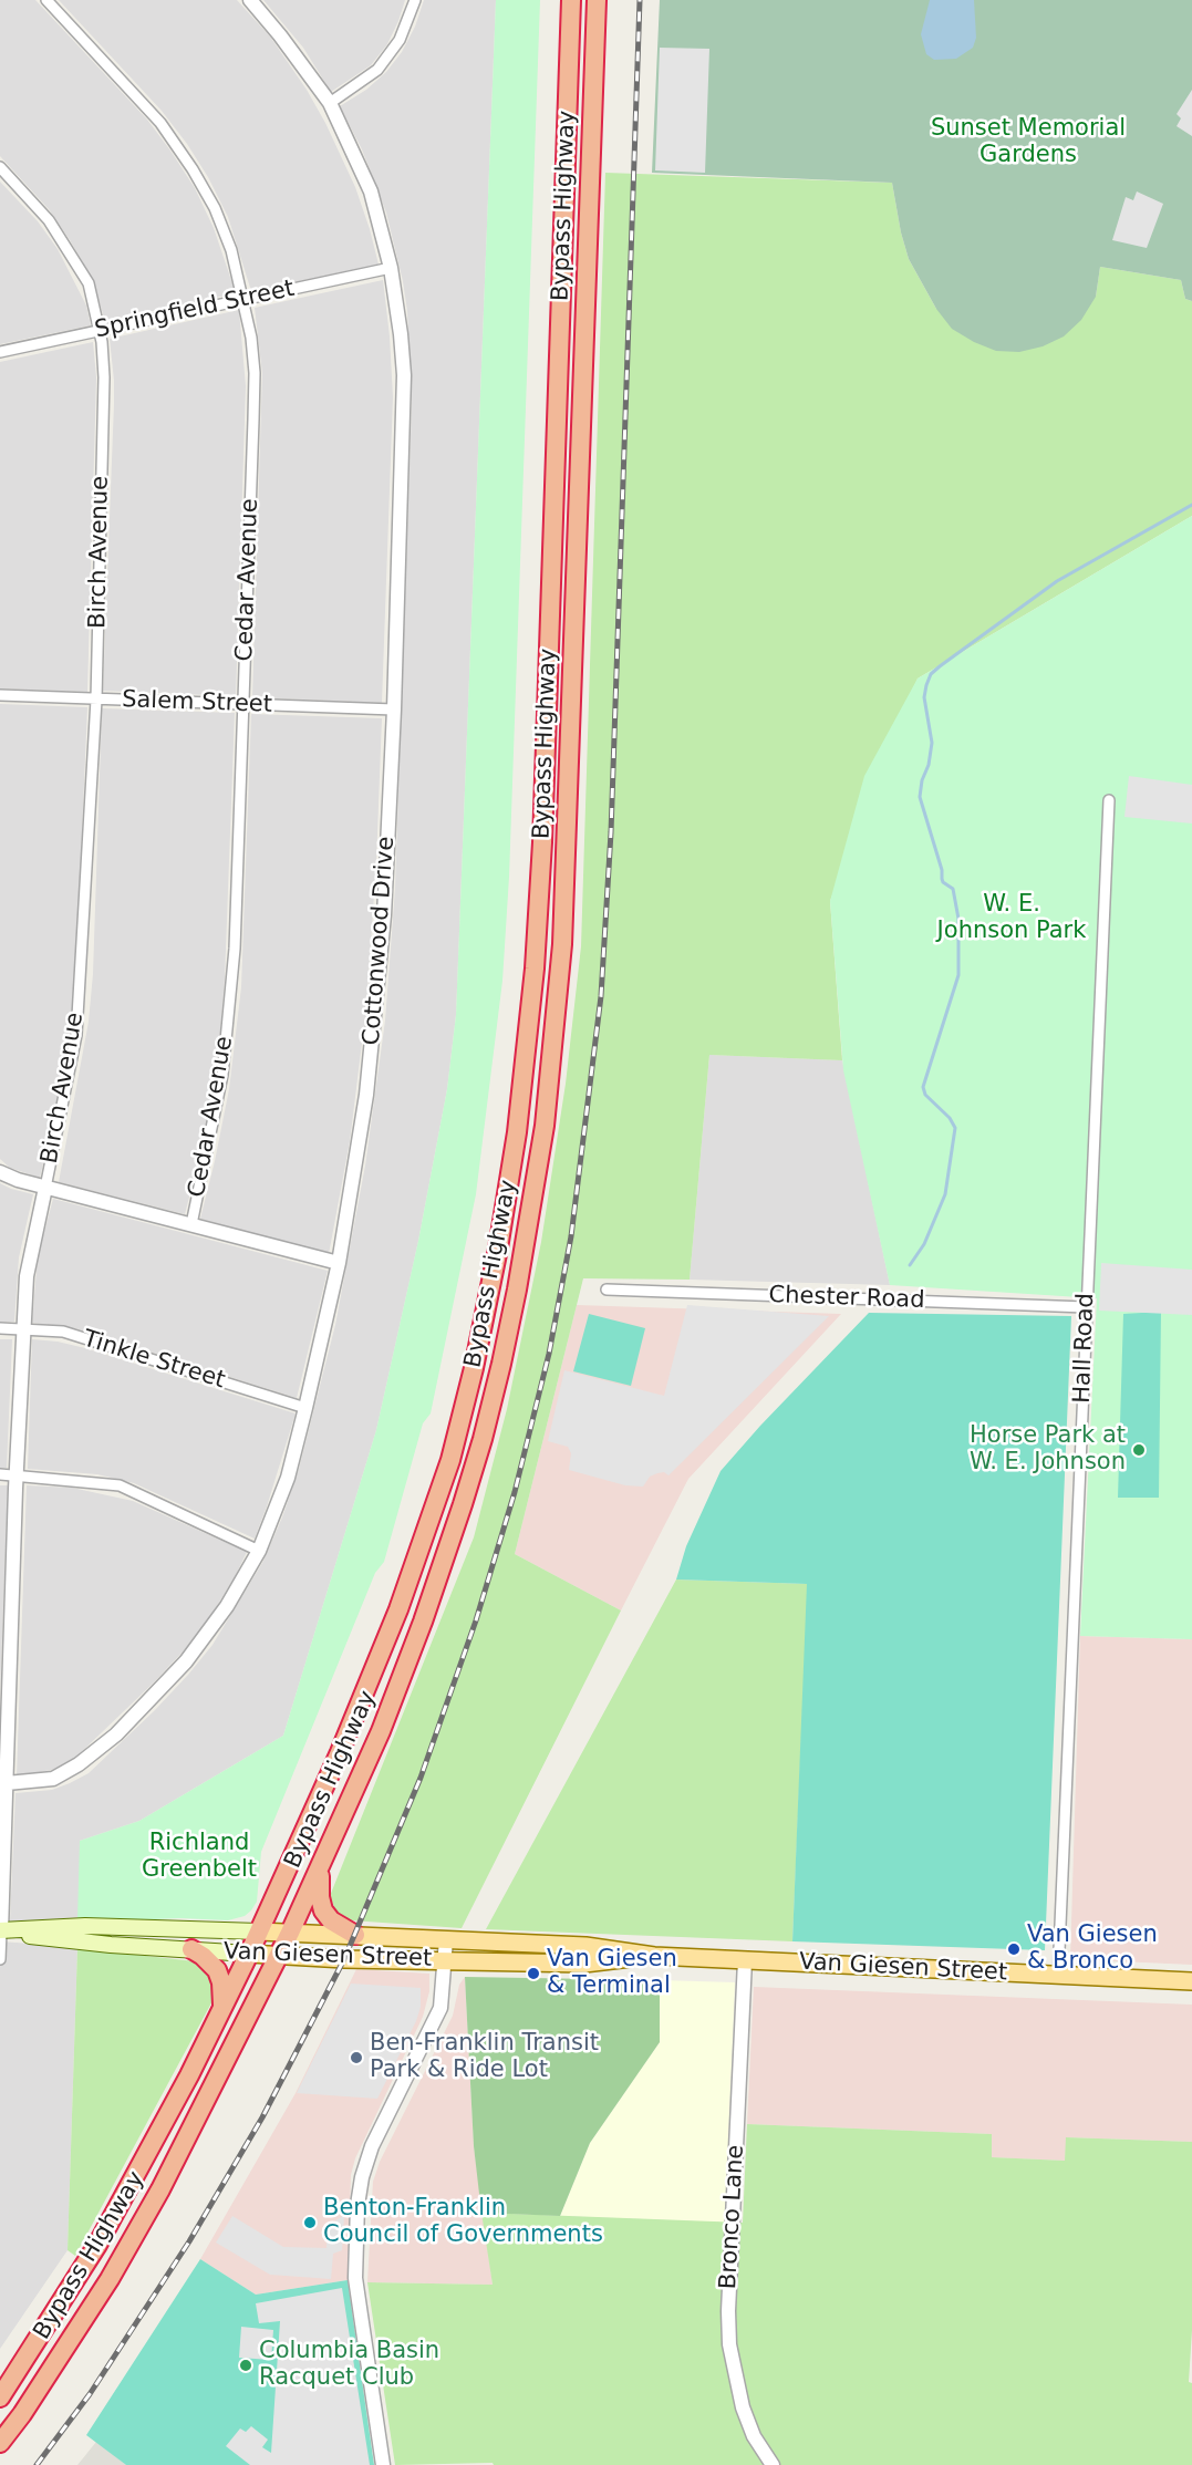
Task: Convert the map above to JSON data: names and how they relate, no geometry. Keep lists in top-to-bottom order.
{
  "streets": {
    "highway": ["Bypass Highway"],
    "main road": ["Van Giesen Street"],
    "street": [
      "Springfield Street",
      "Birch Avenue",
      "Cedar Avenue",
      "Salem Street",
      "Cottonwood Drive",
      "Chester Road",
      "Hall Road",
      "Tinkle Street",
      "Bronco Lane"
    ]
  },
  "crossings": [
    ["Bypass Highway", "Van Giesen Street"],
    ["Springfield Street", "Birch Avenue"],
    ["Springfield Street", "Cedar Avenue"],
    ["Springfield Street", "Cottonwood Drive"],
    ["Birch Avenue", "Salem Street"],
    ["Birch Avenue", "Cottonwood Drive"],
    ["Birch Avenue", "Tinkle Street"],
    ["Birch Avenue", "Van Giesen Street"],
    ["Cedar Avenue", "Salem Street"],
    ["Salem Street", "Cottonwood Drive"],
    ["Cottonwood Drive", "Tinkle Street"],
    ["Chester Road", "Hall Road"],
    ["Hall Road", "Van Giesen Street"],
    ["Van Giesen Street", "Bronco Lane"]
  ],
  "parks": ["Sunset Memorial Gardens", "W. E. Johnson Park", "Richland Greenbelt"],
  "places": [
    "Horse Park at W. E. Johnson",
    "Van Giesen & Bronco",
    "Van Giesen & Terminal",
    "Ben-Franklin Transit Park & Ride Lot",
    "Benton-Franklin Council of Governments",
    "Columbia Basin Racquet Club"
  ]
}
